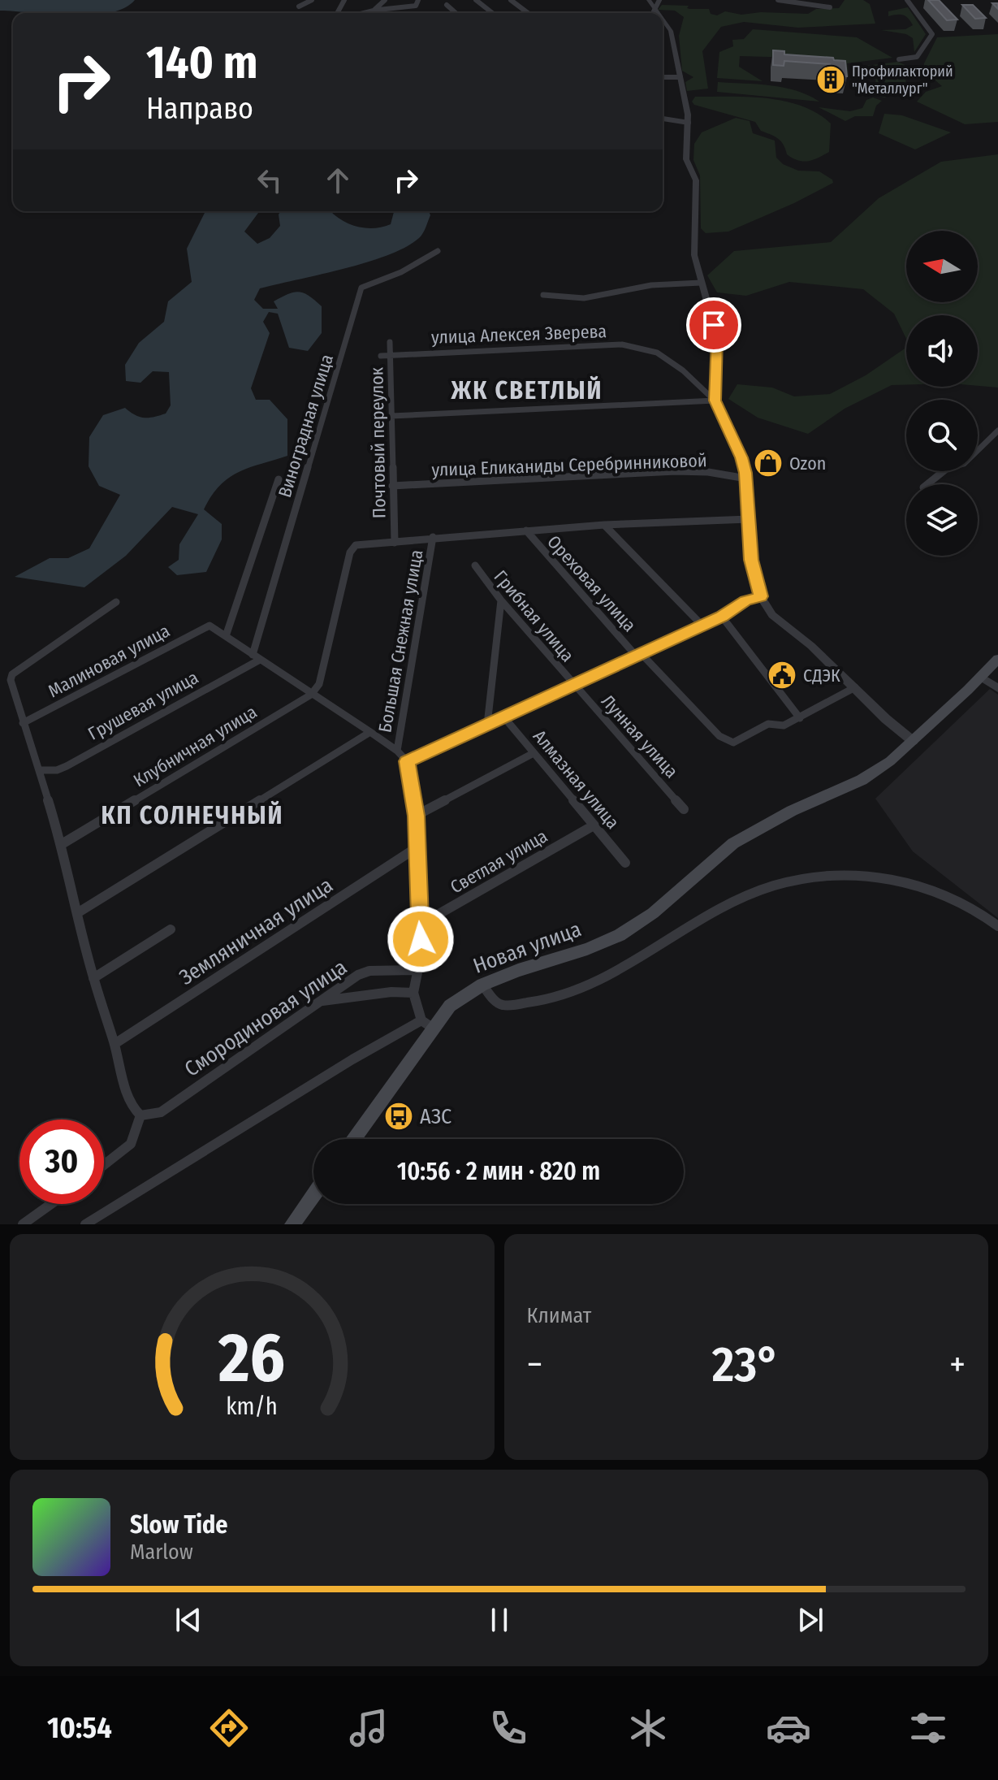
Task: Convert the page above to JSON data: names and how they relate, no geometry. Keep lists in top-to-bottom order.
{
  "streets": {
    "main road": ["Новая улица"],
    "street": [
      "улица Алексея Зверева",
      "Виноградная улица",
      "Почтовый переулок",
      "улица Еликаниды Серебринниковой",
      "Ореховая улица",
      "Грибная улица",
      "Большая Снежная улица",
      "Малиновая улица",
      "Грушевая улица",
      "Лунная улица",
      "Клубничная улица",
      "Алмазная улица",
      "Светлая улица",
      "Земляничная улица",
      "Смородиновая улица"
    ]
  },
  "crossings": [
    ["улица Алексея Зверева", "Почтовый переулок"],
    ["Виноградная улица", "Грушевая улица"],
    ["Почтовый переулок", "улица Еликаниды Серебринниковой"],
    ["Грибная улица", "Лунная улица"],
    ["Алмазная улица", "Светлая улица"]
  ],
  "districts": ["ЖК СВЕТЛЫЙ", "КП СОЛНЕЧНЫЙ"],
  "places": {
    "building": ["Профилакторий \"Металлург\""],
    "shop": ["Ozon"],
    "public building": ["СДЭК"],
    "bus stop": ["АЗС"]
  },
  "north": "left",
  "page": {
    "turn": ["140 m", "Направо"],
    "limit": "30",
    "trip": "10:56 · 2 мин · 820 m",
    "tile": "Климат",
    "heat": ["−", "23°", "+"],
    "song": ["Slow Tide", "Marlow"],
    "tabs": "10:54",
    "gauge": ["26", "km/h"]
  }
}
